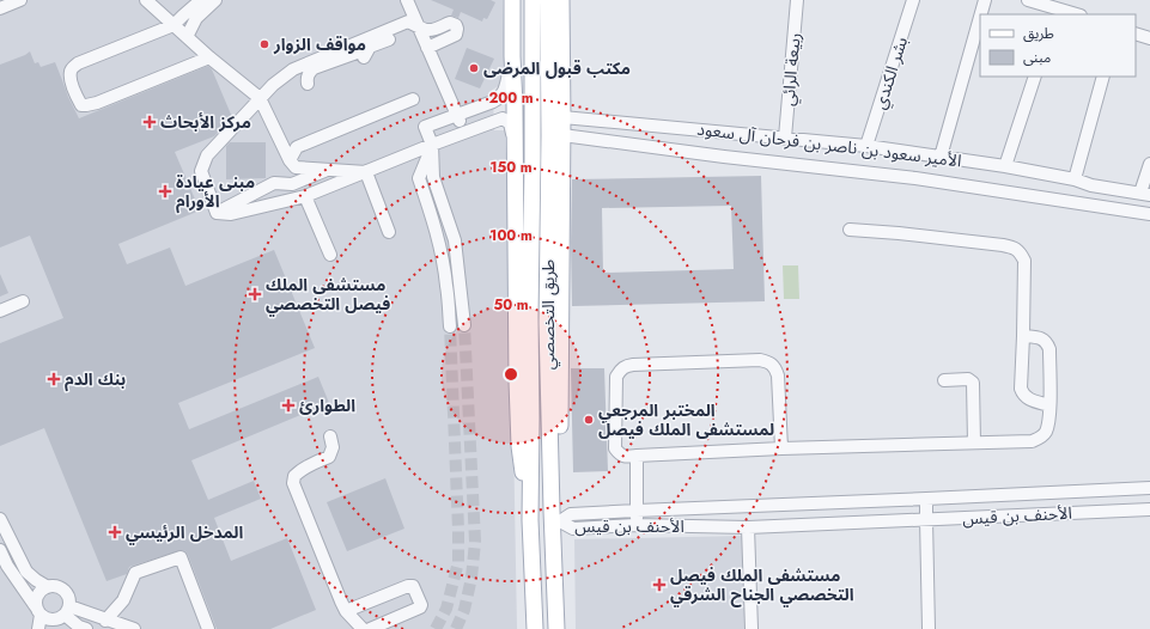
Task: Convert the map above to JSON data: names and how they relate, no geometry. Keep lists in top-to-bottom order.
{
  "streets": {
    "main road": ["طريق التخصصي"],
    "street": [
      "ربيعة الرائي",
      "بشر الكندي",
      "الأمير سعود بن ناصر بن فرحان آل سعود",
      "الأحنف بن قيس"
    ]
  },
  "crossings": [
    ["ربيعة الرائي", "الأمير سعود بن ناصر بن فرحان آل سعود"],
    ["بشر الكندي", "الأمير سعود بن ناصر بن فرحان آل سعود"],
    ["طريق التخصصي", "الأحنف بن قيس"]
  ],
  "places": {
    "other": ["مواقف الزوار", "مكتب قبول المرضى", "المختبر المرجعي لمستشفى الملك فيصل"],
    "health": [
      "مركز الأبحاث",
      "مبنى عيادة الأورام",
      "مستشفى الملك فيصل التخصصي",
      "بنك الدم",
      "الطوارئ",
      "المدخل الرئيسي",
      "مستشفى الملك فيصل التخصصي الجناح الشرقي"
    ]
  },
  "legend": ["طريق", "مبنى"],
  "rings": [
    "200 m",
    "150 m",
    "100 m",
    "50 m"
  ]
}
